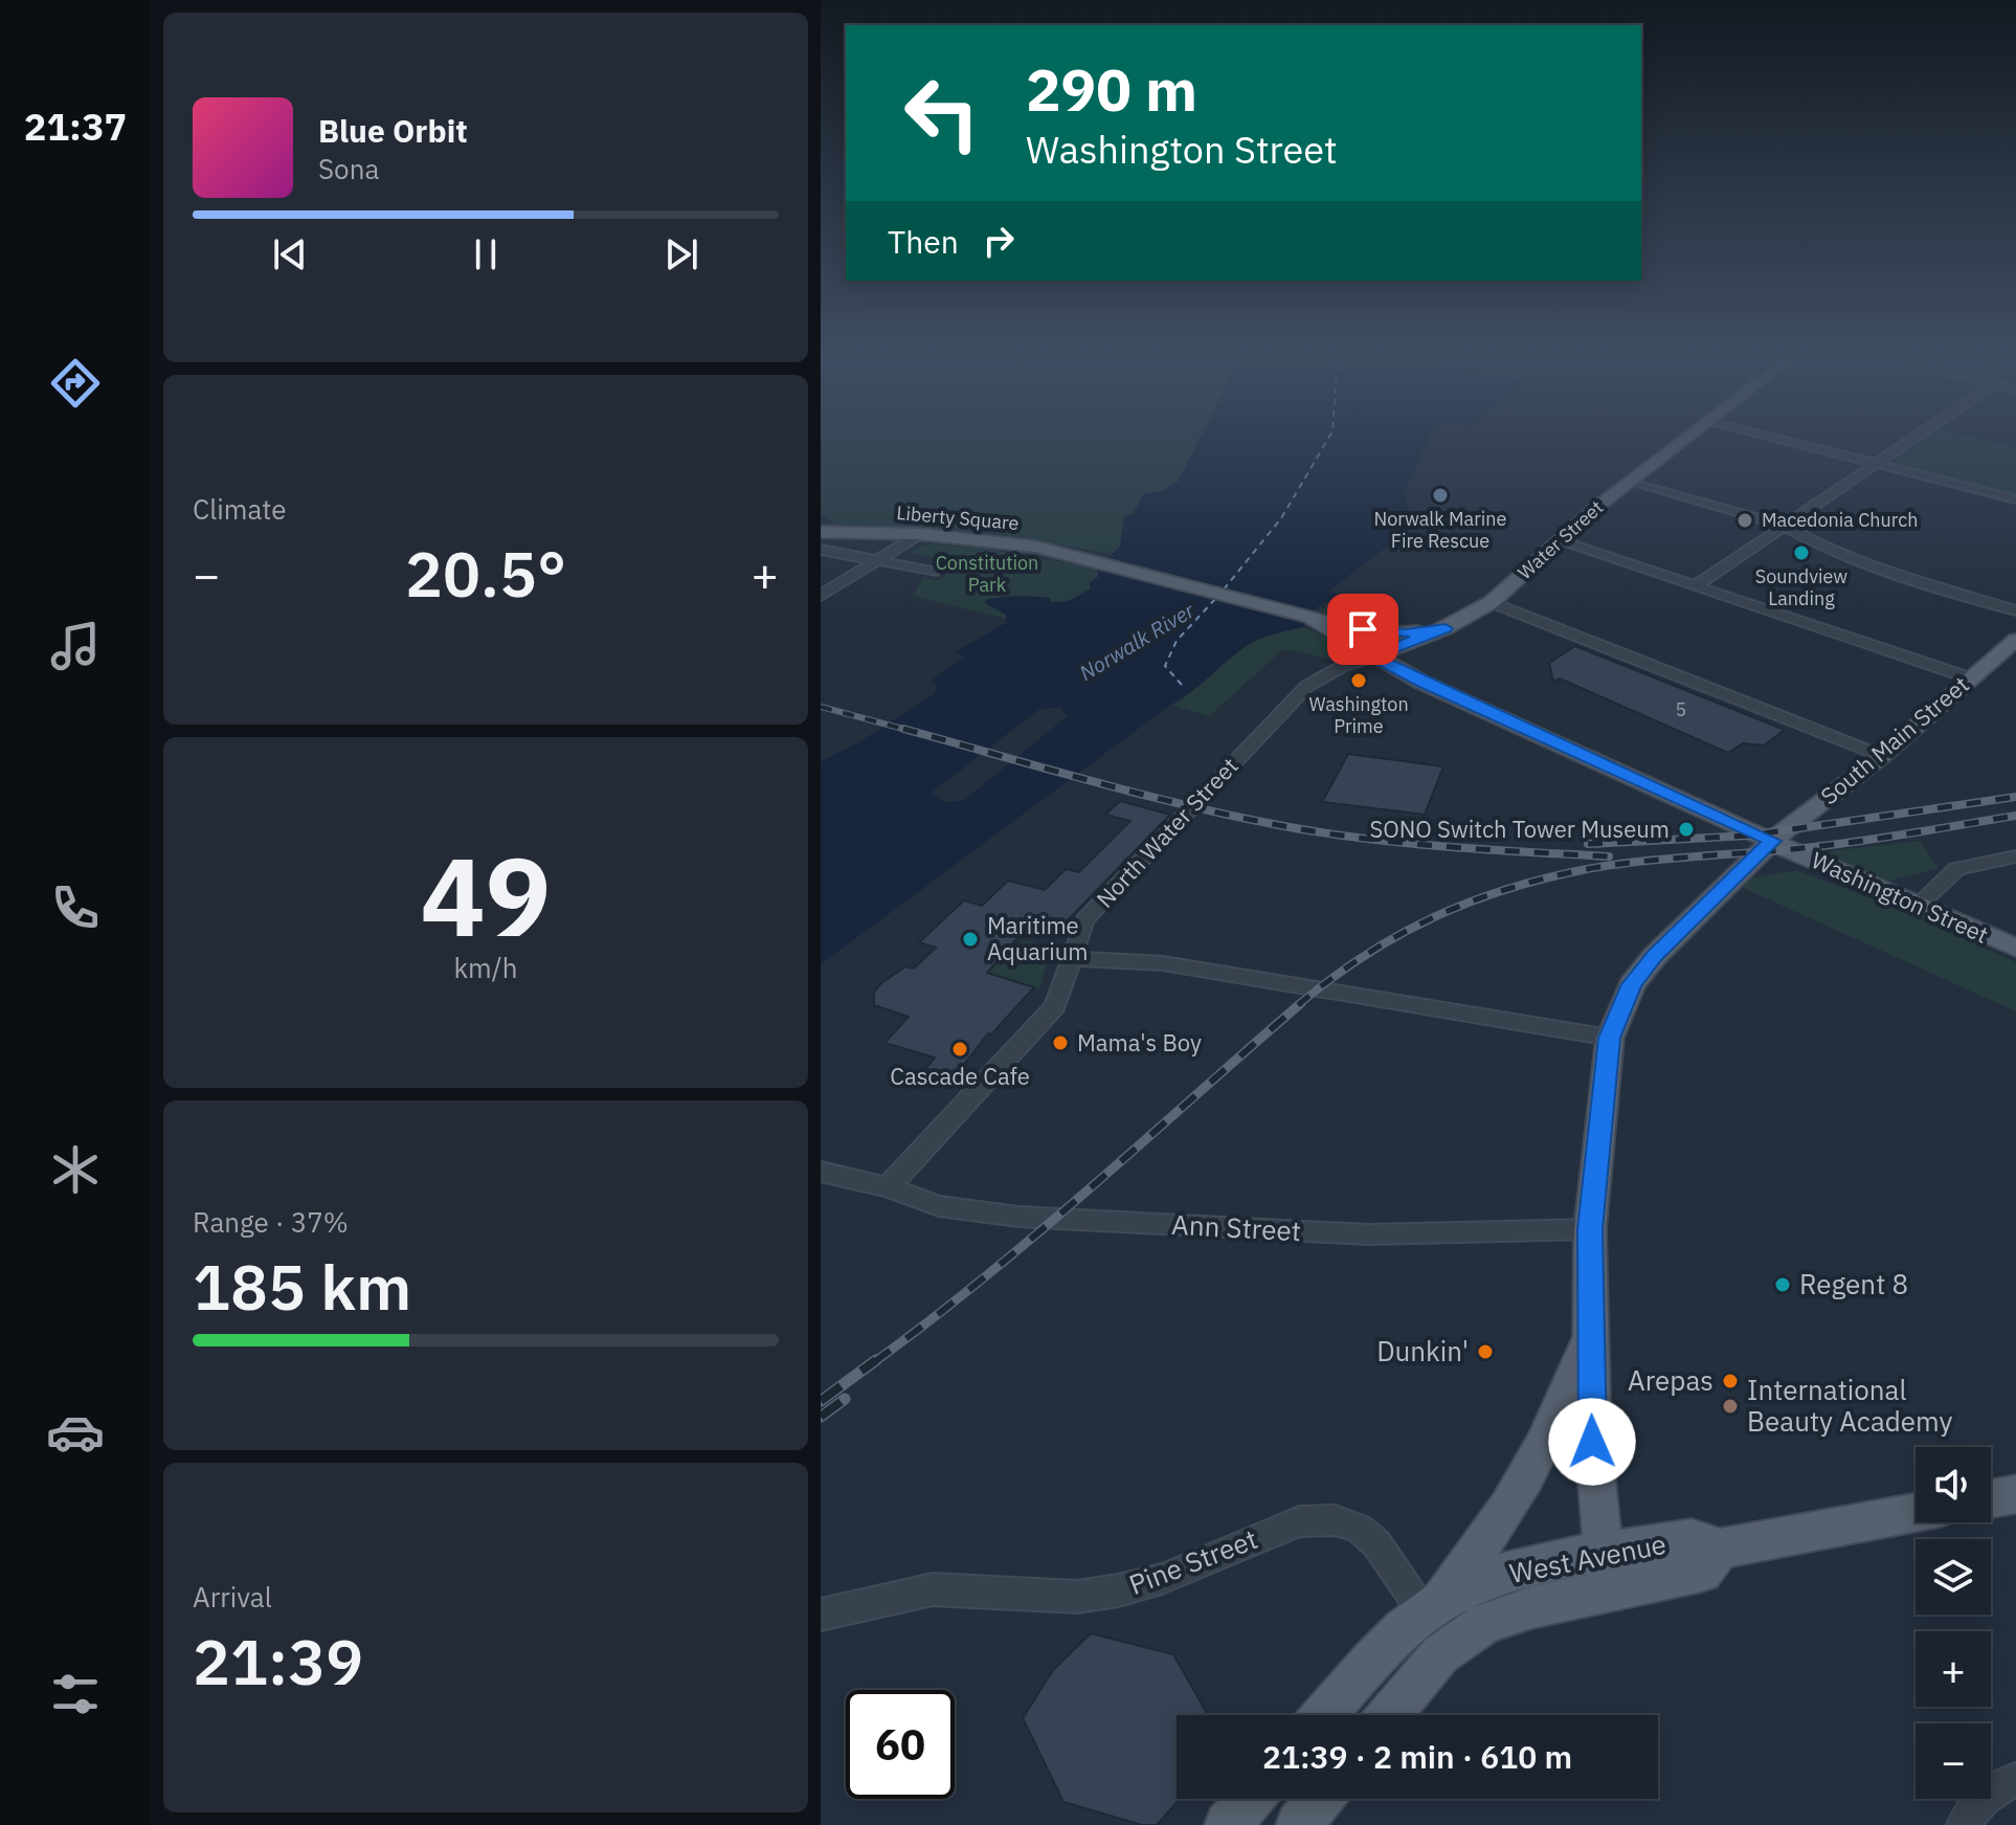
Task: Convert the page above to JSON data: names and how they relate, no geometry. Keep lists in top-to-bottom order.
{
  "streets": {
    "main road": [
      "Liberty Square",
      "Water Street",
      "South Main Street",
      "Washington Street",
      "West Avenue"
    ],
    "street": ["North Water Street", "Ann Street", "Pine Street"]
  },
  "crossings": [
    ["Liberty Square", "Washington Street"],
    ["Water Street", "North Water Street"],
    ["Water Street", "Washington Street"],
    ["South Main Street", "Washington Street"],
    ["South Main Street", "Ann Street"],
    ["South Main Street", "West Avenue"],
    ["North Water Street", "Washington Street"],
    ["North Water Street", "Ann Street"],
    ["West Avenue", "Pine Street"]
  ],
  "water": ["Norwalk River"],
  "parks": ["Constitution Park"],
  "places": [
    "Norwalk Marine Fire Rescue",
    "Macedonia Church",
    "Soundview Landing",
    "Washington Prime",
    "SONO Switch Tower Museum",
    "Maritime Aquarium",
    "Mama's Boy",
    "Cascade Cafe",
    "Regent 8",
    "Dunkin'",
    "Arepas",
    "International Beauty Academy"
  ],
  "house_numbers": ["5"],
  "page": {
    "tabs": "21:37",
    "turn": ["290 m", "Washington Street"],
    "song": ["Blue Orbit", "Sona"],
    "then": "Then",
    "tile": [
      "Climate",
      ["49", "km/h"],
      ["Range · 37%", "185 km"],
      ["Arrival", "21:39"]
    ],
    "heat": ["−", "20.5°", "+"],
    "map_buttons": ["+", "−"],
    "limit": "60",
    "trip": "21:39 · 2 min · 610 m"
  }
}
